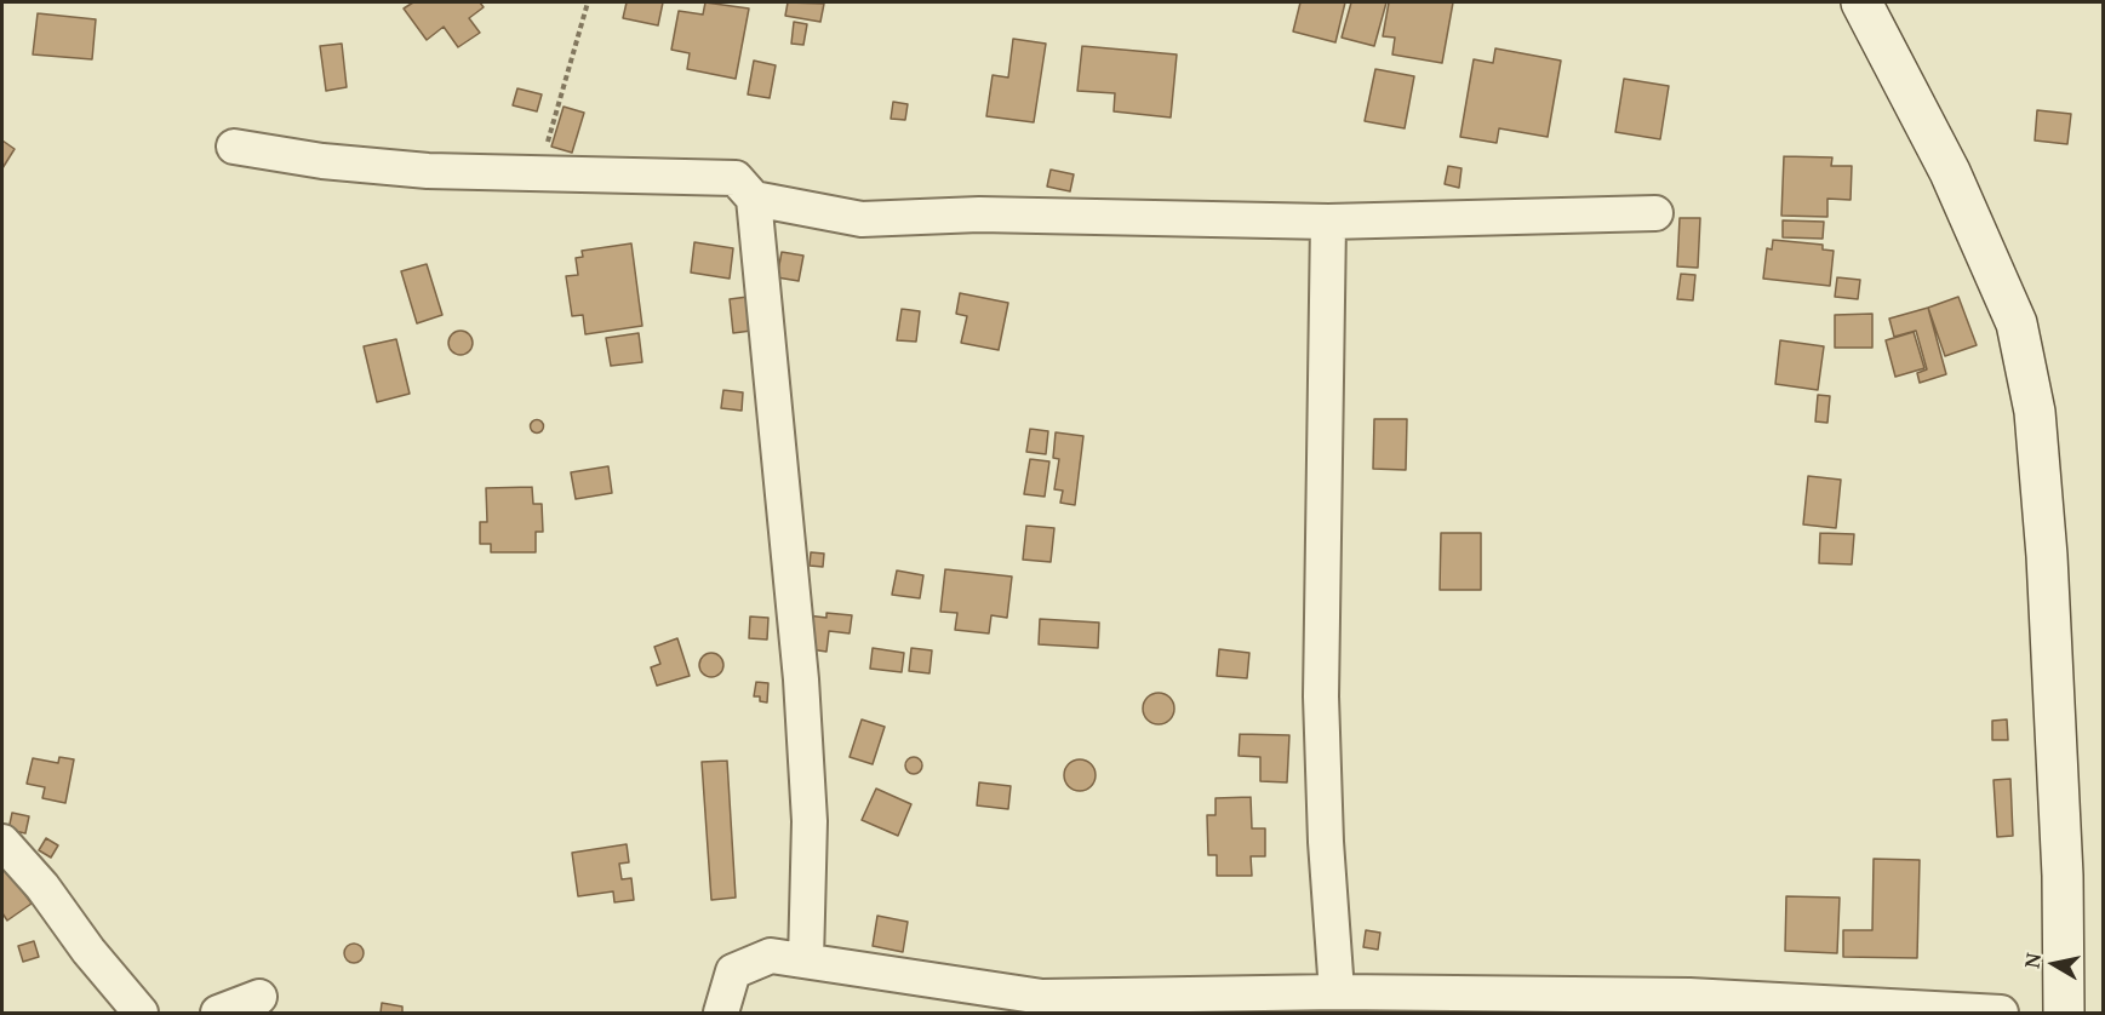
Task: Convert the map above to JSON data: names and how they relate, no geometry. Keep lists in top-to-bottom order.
{
  "north": "left"
}
